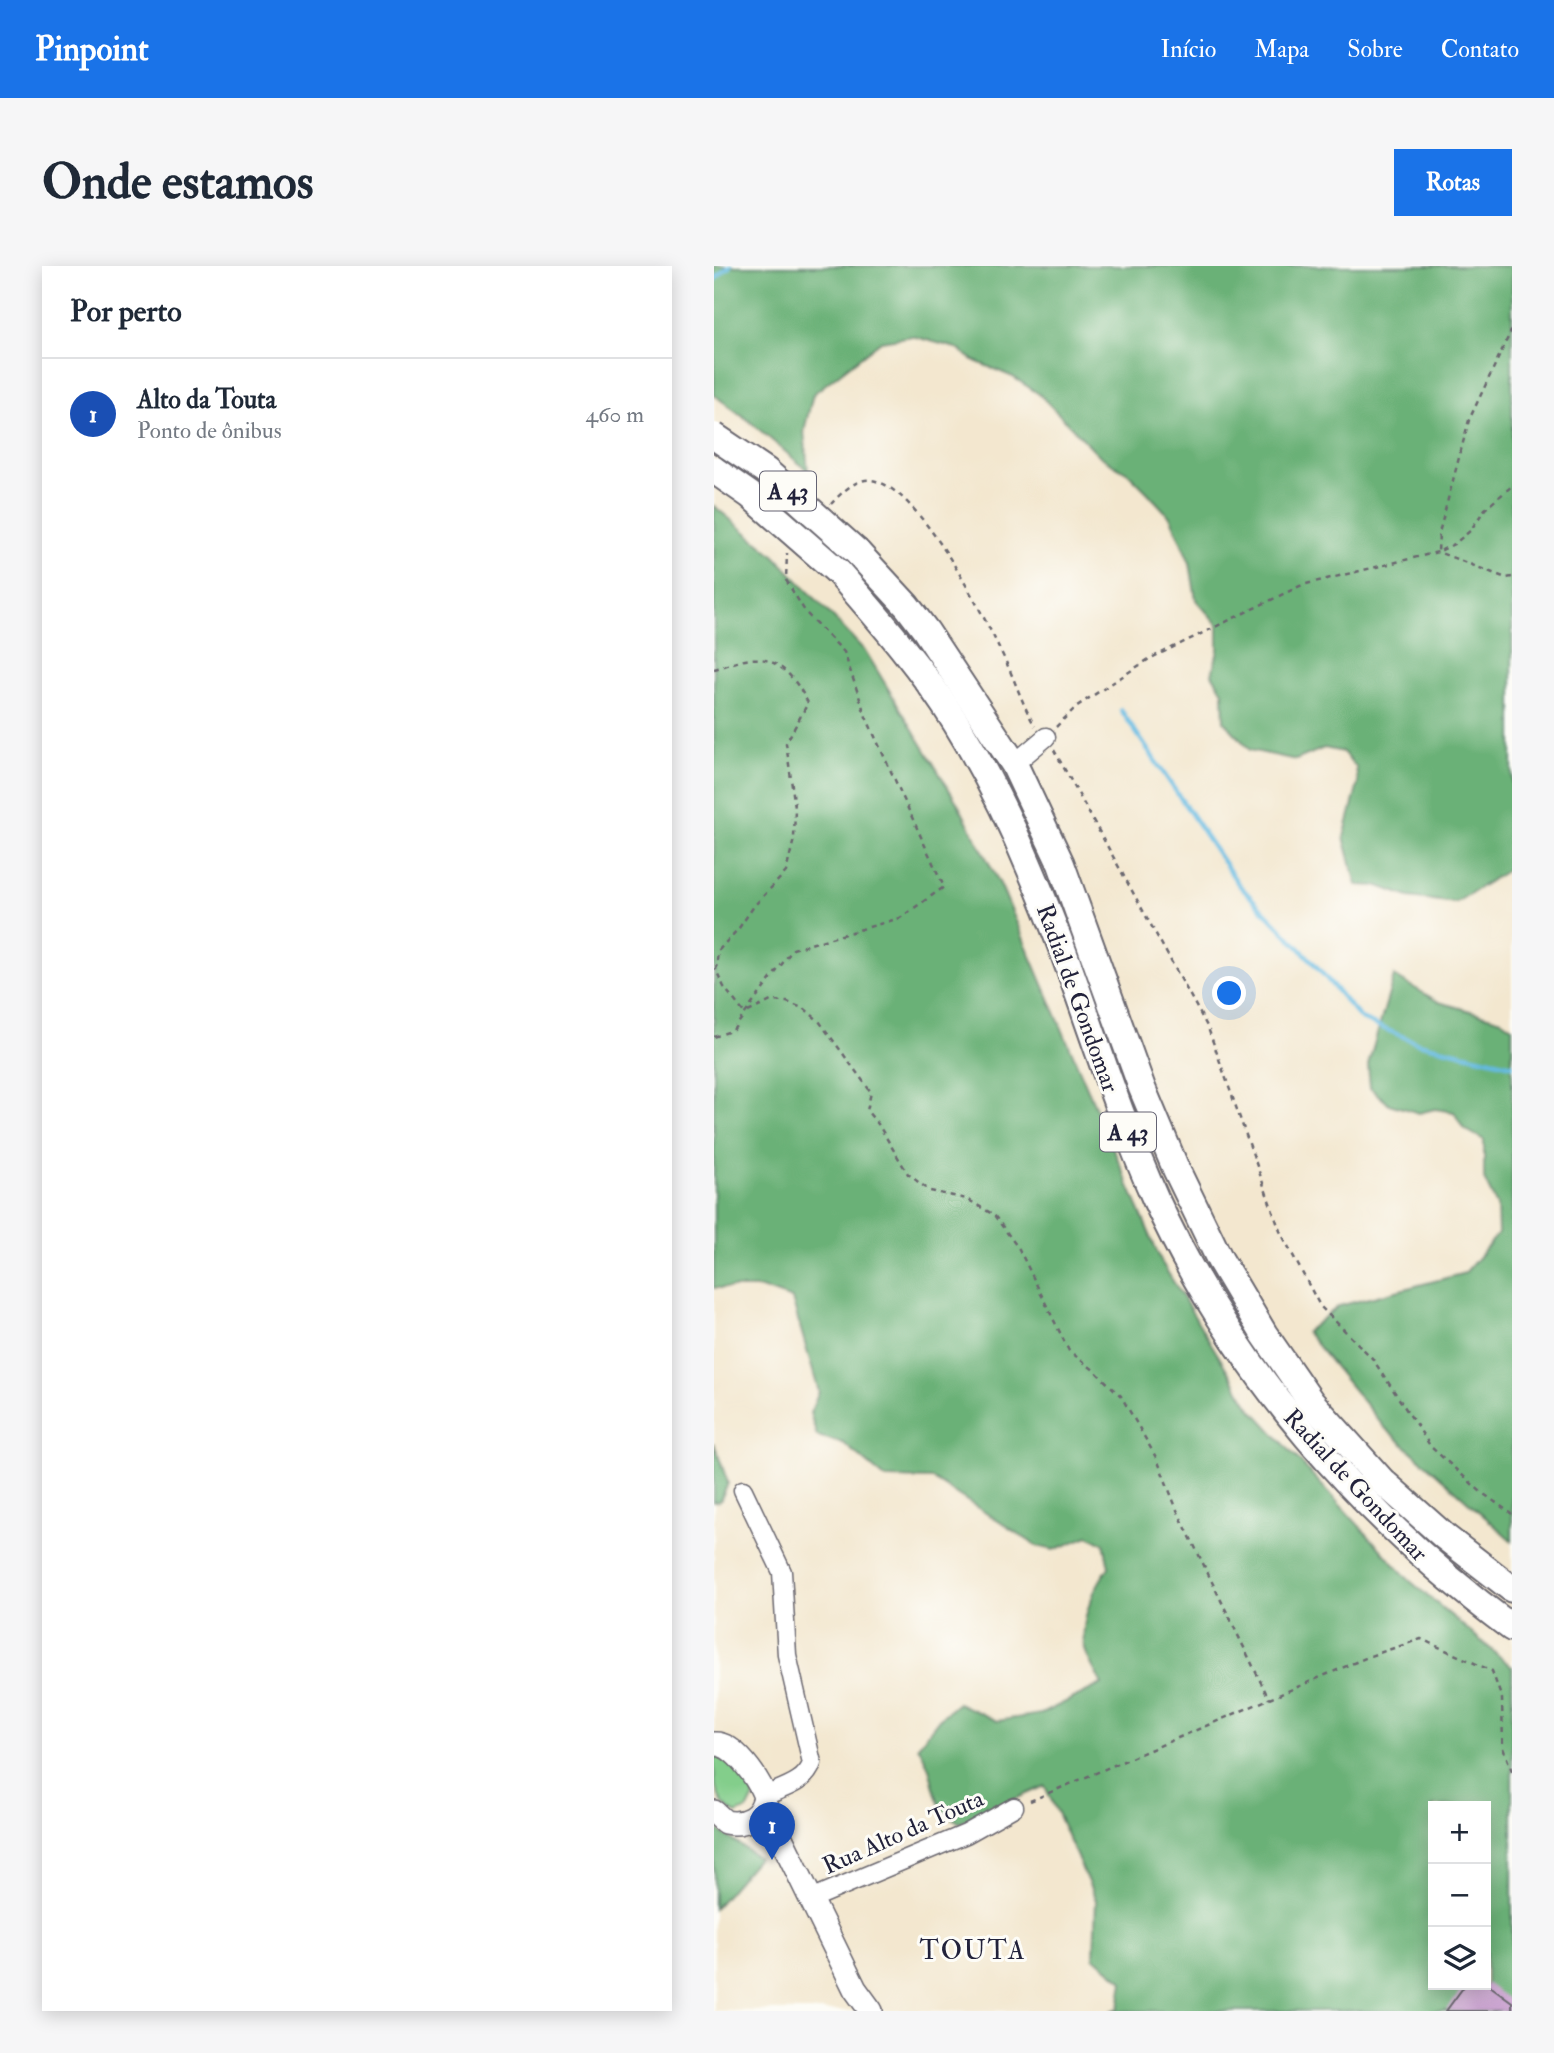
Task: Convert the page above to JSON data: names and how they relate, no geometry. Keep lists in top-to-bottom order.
{
  "streets": {
    "highway": ["A 43", "Radial de Gondomar"],
    "street": ["Rua Alto da Touta"]
  },
  "districts": ["TOUTA"],
  "page": {
    "header": "Pinpoint",
    "nav": [
      "Início",
      "Mapa",
      "Sobre",
      "Contato"
    ],
    "buttons": "Rotas",
    "title": "Onde estamos",
    "heading": "Por perto",
    "list": [
      {
        "mark": "1",
        "name": "Alto da Touta",
        "note": "Ponto de ônibus",
        "value": "460 m"
      }
    ],
    "map_buttons": ["+", "−"],
    "pins": "1"
  }
}
